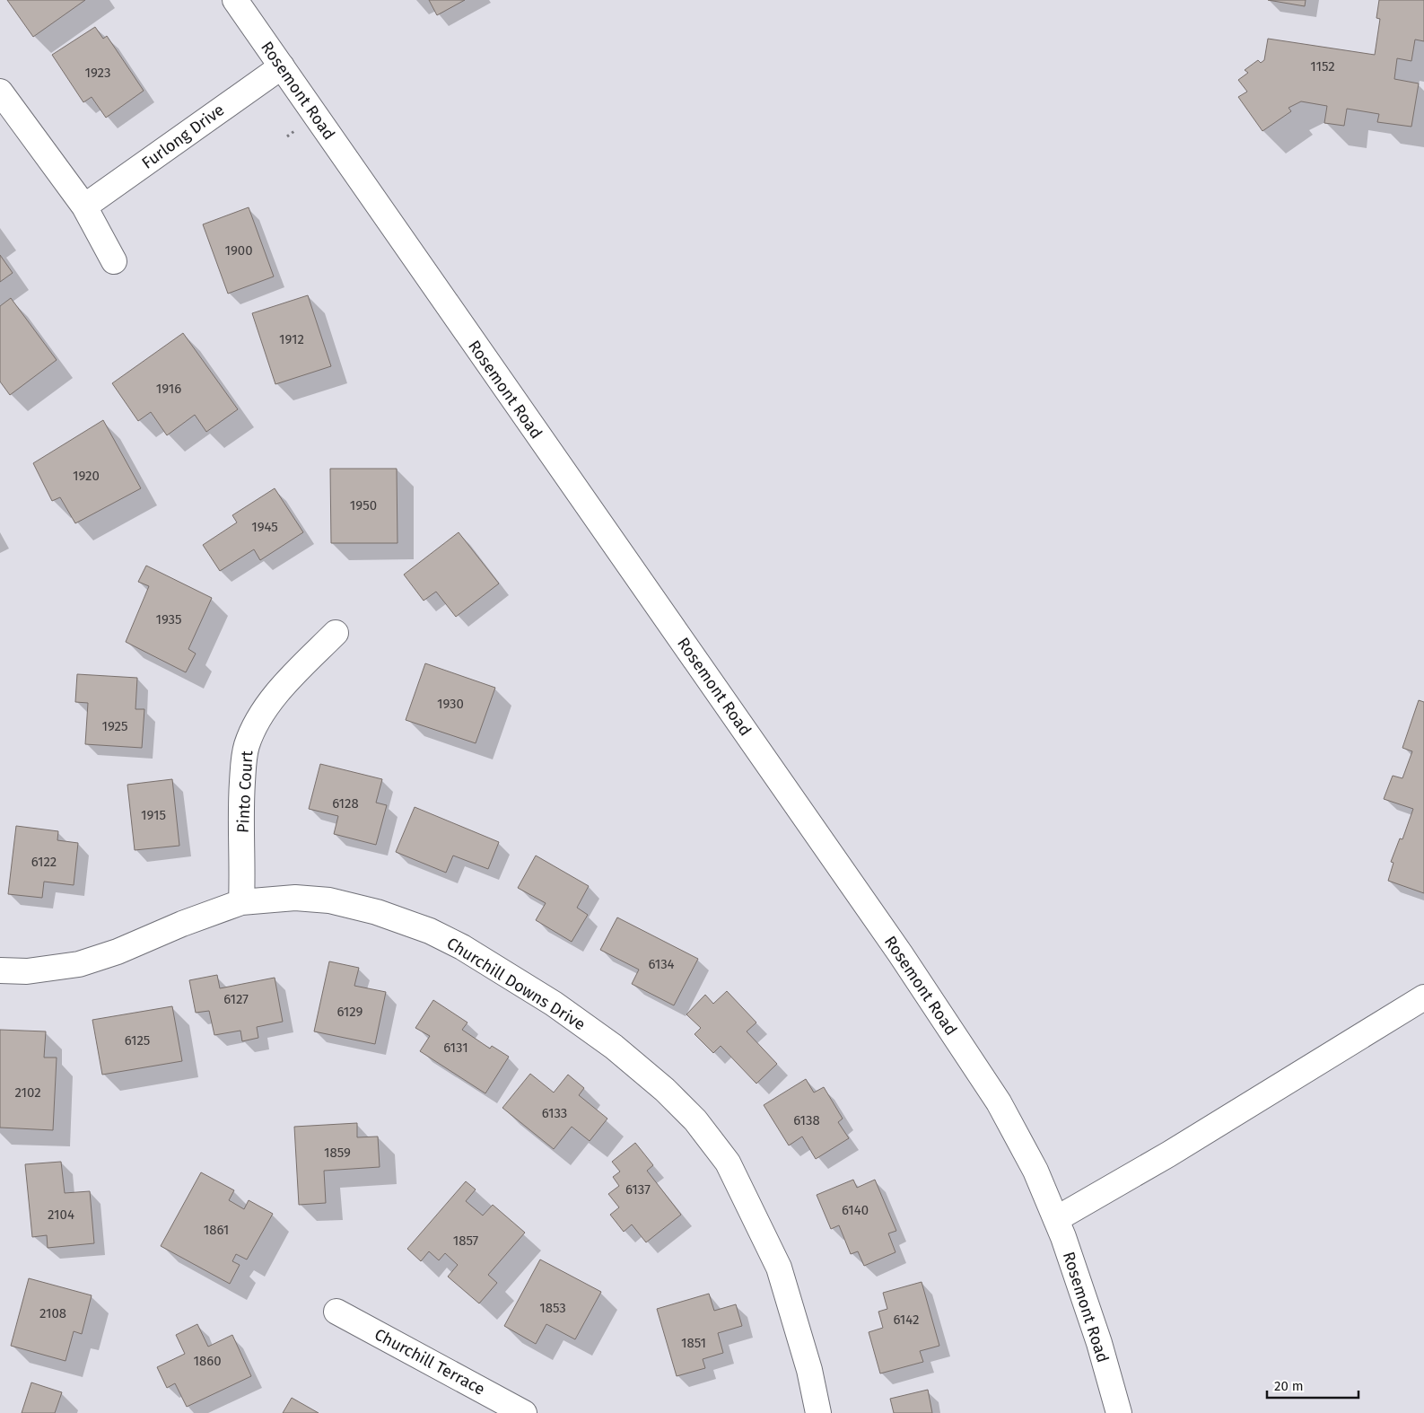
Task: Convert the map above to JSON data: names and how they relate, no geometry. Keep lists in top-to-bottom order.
{
  "streets": {
    "street": [
      "Rosemont Road",
      "Furlong Drive",
      "Pinto Court",
      "Churchill Downs Drive",
      "Churchill Terrace"
    ]
  },
  "crossings": [
    ["Rosemont Road", "Furlong Drive"],
    ["Pinto Court", "Churchill Downs Drive"]
  ],
  "house_numbers": [
    "1152",
    "1923",
    "1900",
    "1912",
    "1916",
    "1920",
    "1950",
    "1945",
    "1935",
    "1930",
    "1925",
    "6128",
    "1915",
    "6122",
    "6134",
    "6127",
    "6129",
    "6125",
    "6131",
    "2102",
    "6133",
    "6138",
    "1859",
    "6137",
    "6140",
    "2104",
    "1861",
    "1857",
    "1853",
    "2108",
    "6142",
    "1851",
    "1860"
  ],
  "scale_bar": "20 m"
}
